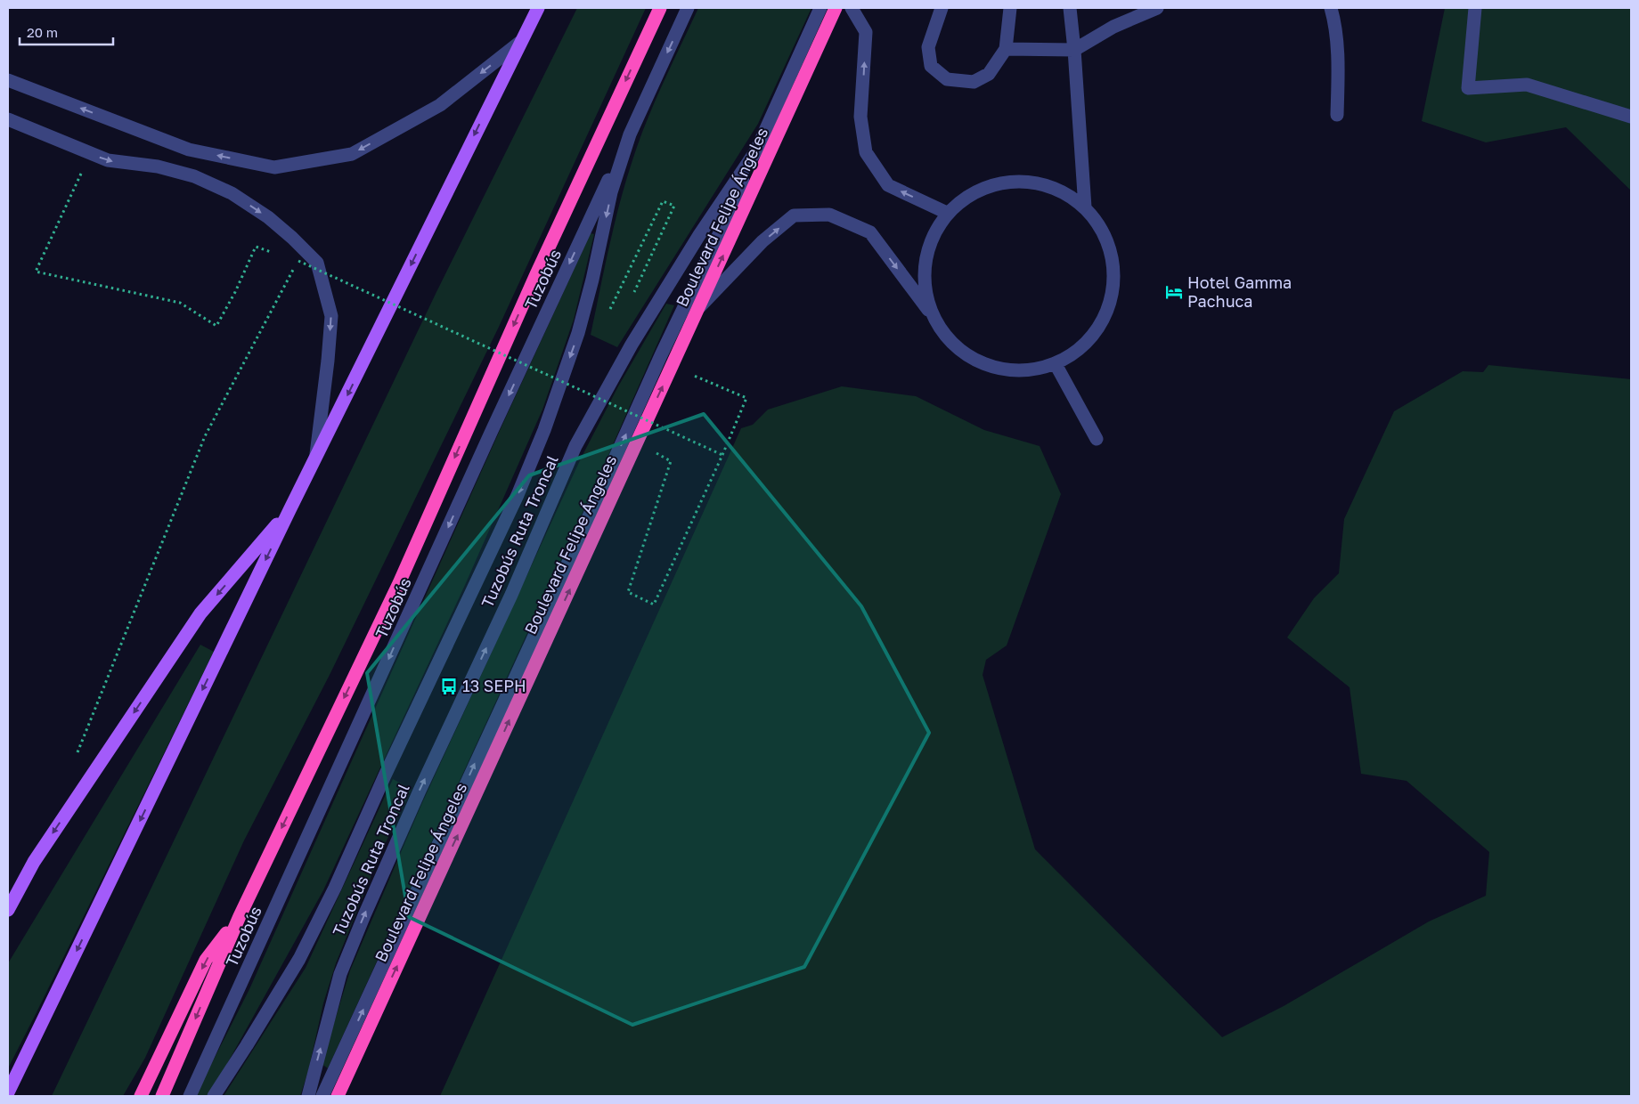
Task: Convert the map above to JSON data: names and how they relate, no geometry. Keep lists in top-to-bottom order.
{
  "streets": {
    "highway": ["Boulevard Felipe Ángeles"],
    "street": ["Tuzobús", "Tuzobús Ruta Troncal"]
  },
  "crossings": [
    ["Tuzobús", "Tuzobús Ruta Troncal"]
  ],
  "one_way": ["Boulevard Felipe Ángeles", "Tuzobús"],
  "places": {
    "hotel": ["Hotel Gamma Pachuca"],
    "bus stop": ["13 SEPH"]
  },
  "scale_bar": "20 m"
}
